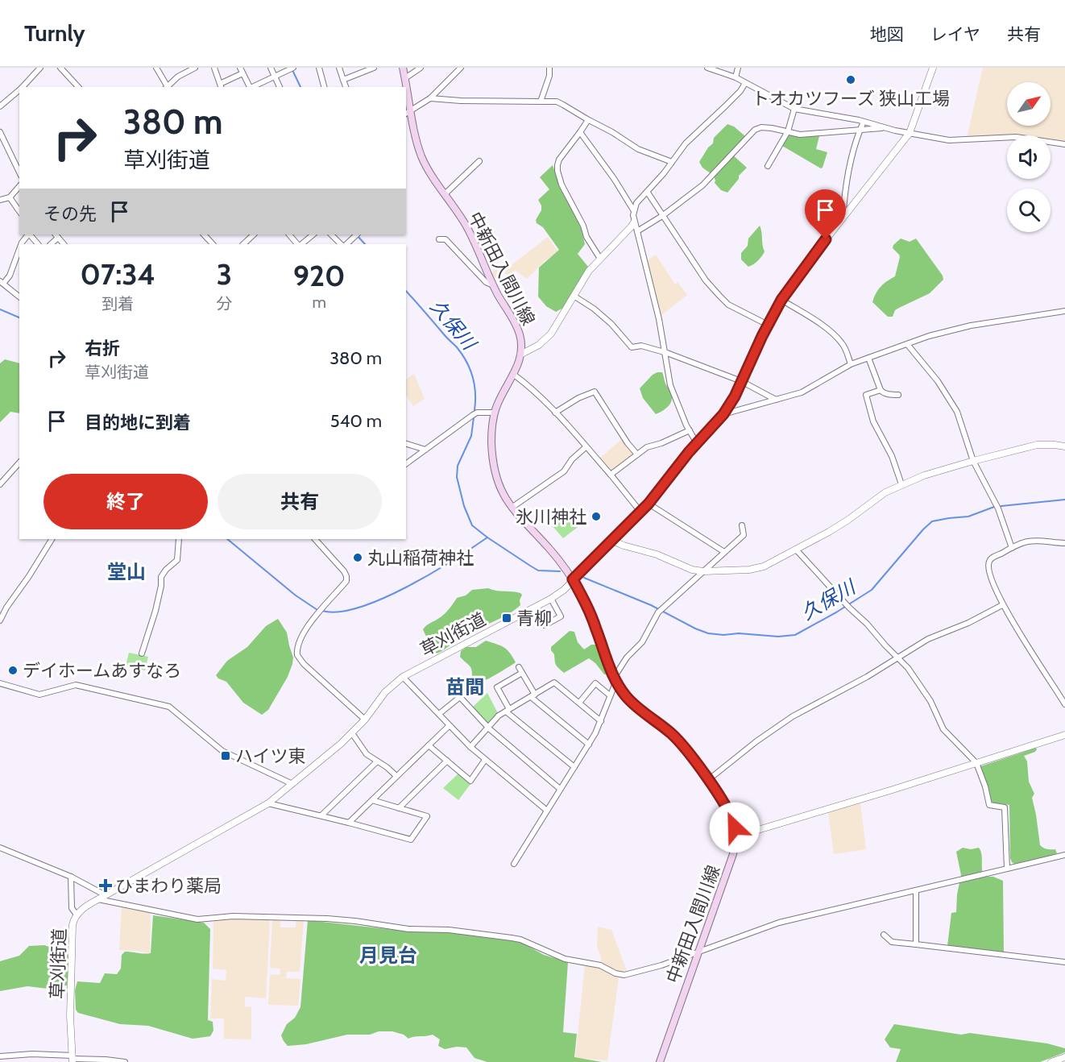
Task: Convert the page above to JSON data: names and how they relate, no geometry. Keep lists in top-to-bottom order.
{
  "streets": {
    "main road": ["中新田入間川線"],
    "street": ["草刈街道"]
  },
  "crossings": [
    ["中新田入間川線", "草刈街道"]
  ],
  "districts": ["堂山", "苗間", "月見台"],
  "water": ["久保川"],
  "places": {
    "other": [
      "トオカツフーズ 狭山工場",
      "氷川神社",
      "丸山稲荷神社",
      "デイホームあすなろ"
    ],
    "transit": ["青柳", "ハイツ東"],
    "health": ["ひまわり薬局"]
  },
  "north": "top right",
  "page": {
    "header": "Turnly",
    "nav": ["地図", "レイヤ", "共有"],
    "turn": ["380 m", "草刈街道"],
    "then": "その先",
    "eta": [
      "07:34",
      "到着",
      "3",
      "分",
      "920",
      "m"
    ],
    "list": [
      {
        "name": "右折",
        "note": "草刈街道",
        "value": "380 m"
      },
      {
        "name": "目的地に到着",
        "value": "540 m"
      }
    ],
    "buttons": ["終了", "共有"]
  }
}
